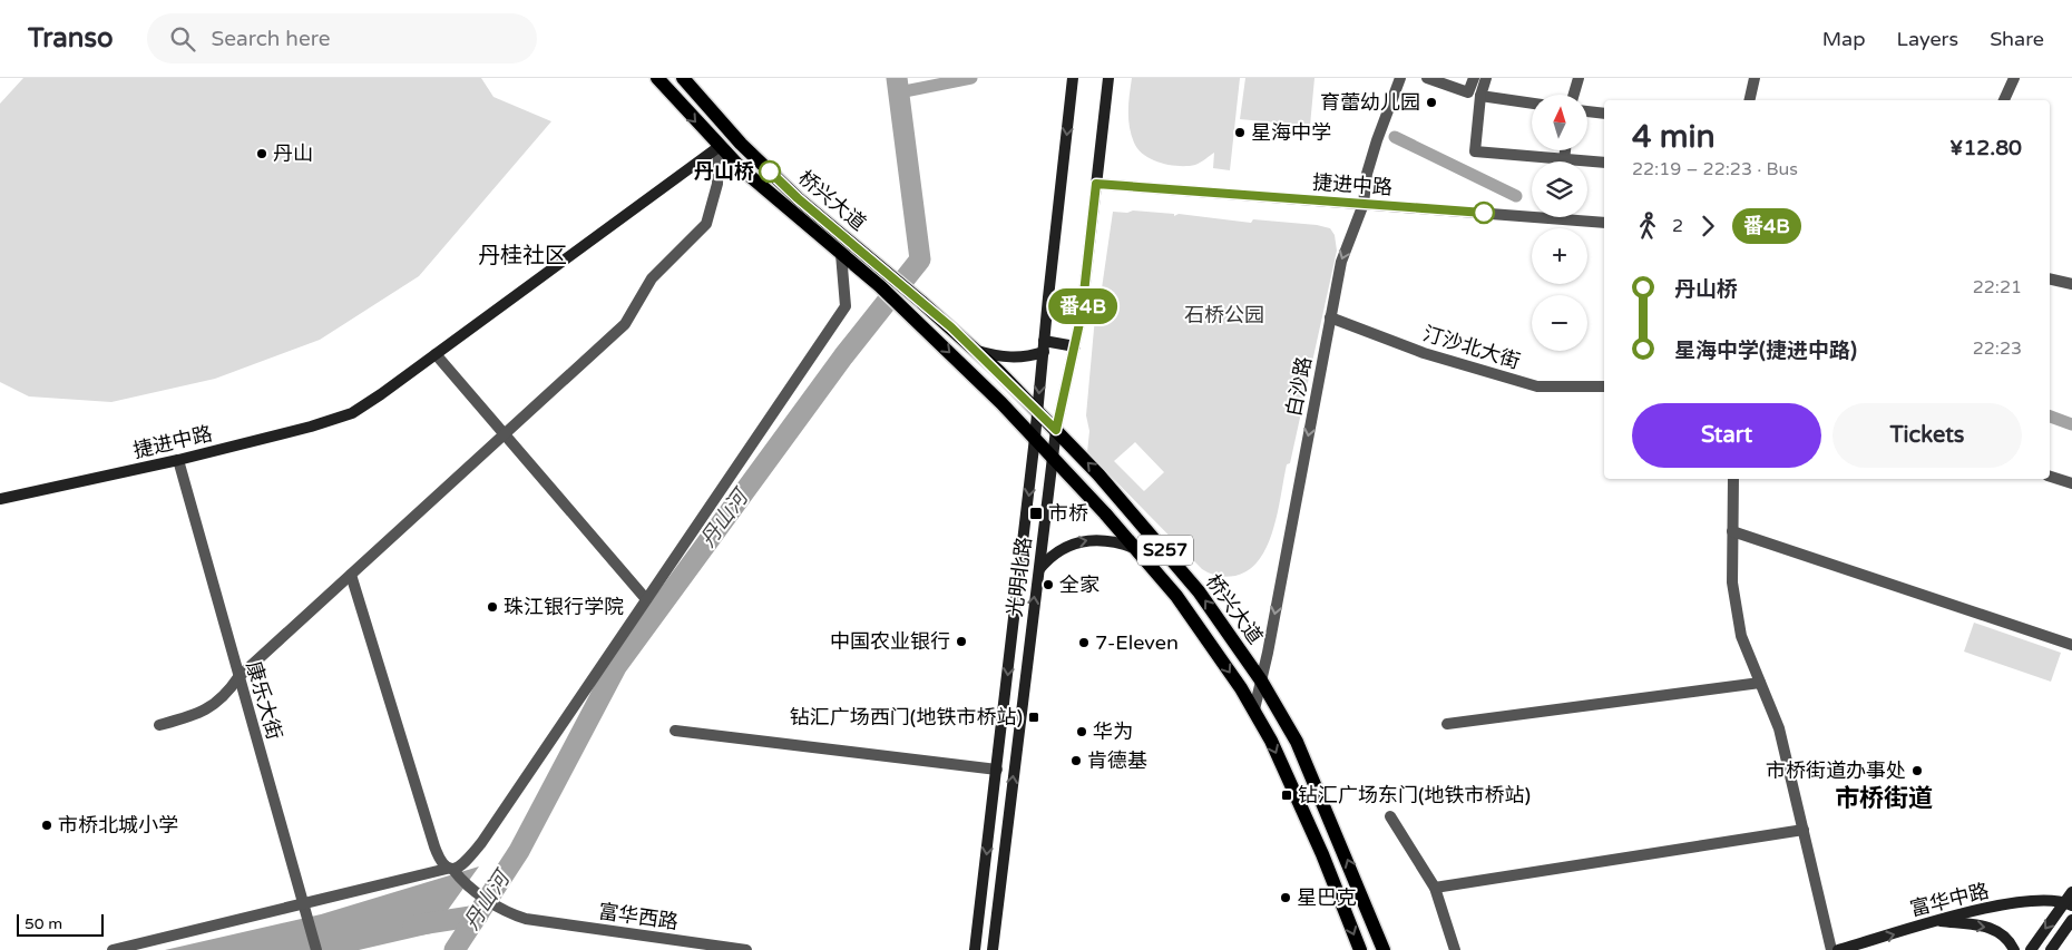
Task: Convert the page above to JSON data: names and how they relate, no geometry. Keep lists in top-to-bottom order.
{
  "streets": {
    "main road": [
      "捷进中路",
      "桥兴大道",
      "S257",
      "光明北路",
      "富华中路"
    ],
    "street": [
      "汀沙北大街",
      "白沙路",
      "康乐大街",
      "富华西路"
    ]
  },
  "crossings": [
    ["捷进中路", "桥兴大道"],
    ["捷进中路", "白沙路"],
    ["捷进中路", "光明北路"],
    ["捷进中路", "康乐大街"],
    ["桥兴大道", "白沙路"],
    ["桥兴大道", "光明北路"],
    ["汀沙北大街", "白沙路"]
  ],
  "one_way": ["白沙路", "富华中路"],
  "districts": ["丹桂社区", "市桥街道"],
  "water": ["丹山河"],
  "parks": ["石桥公园"],
  "places": {
    "other": [
      "育蕾幼儿园",
      "星海中学",
      "丹山",
      "丹山桥",
      "全家",
      "珠江银行学院",
      "中国农业银行",
      "7-Eleven",
      "华为",
      "肯德基",
      "市桥街道办事处",
      "市桥北城小学",
      "星巴克"
    ],
    "transit": ["市桥", "钻汇广场西门(地铁市桥站)", "钻汇广场东门(地铁市桥站)"]
  },
  "lines": ["bus line 番4B"],
  "scale_bar": "50 m",
  "north": "top",
  "page": {
    "header": "Transo",
    "search": "Search here",
    "nav": ["Map", "Layers", "Share"],
    "on_map": "番4B",
    "map_buttons": ["+", "−"],
    "heading": ["4 min", "22:19 – 22:23 · Bus", "¥12.80"],
    "legs": ["2", "番4B"],
    "list": [
      {
        "name": "丹山桥",
        "value": "22:21"
      },
      {
        "name": "星海中学(捷进中路)",
        "value": "22:23"
      }
    ],
    "buttons": ["Start", "Tickets"],
    "scale": "50 m"
  }
}
